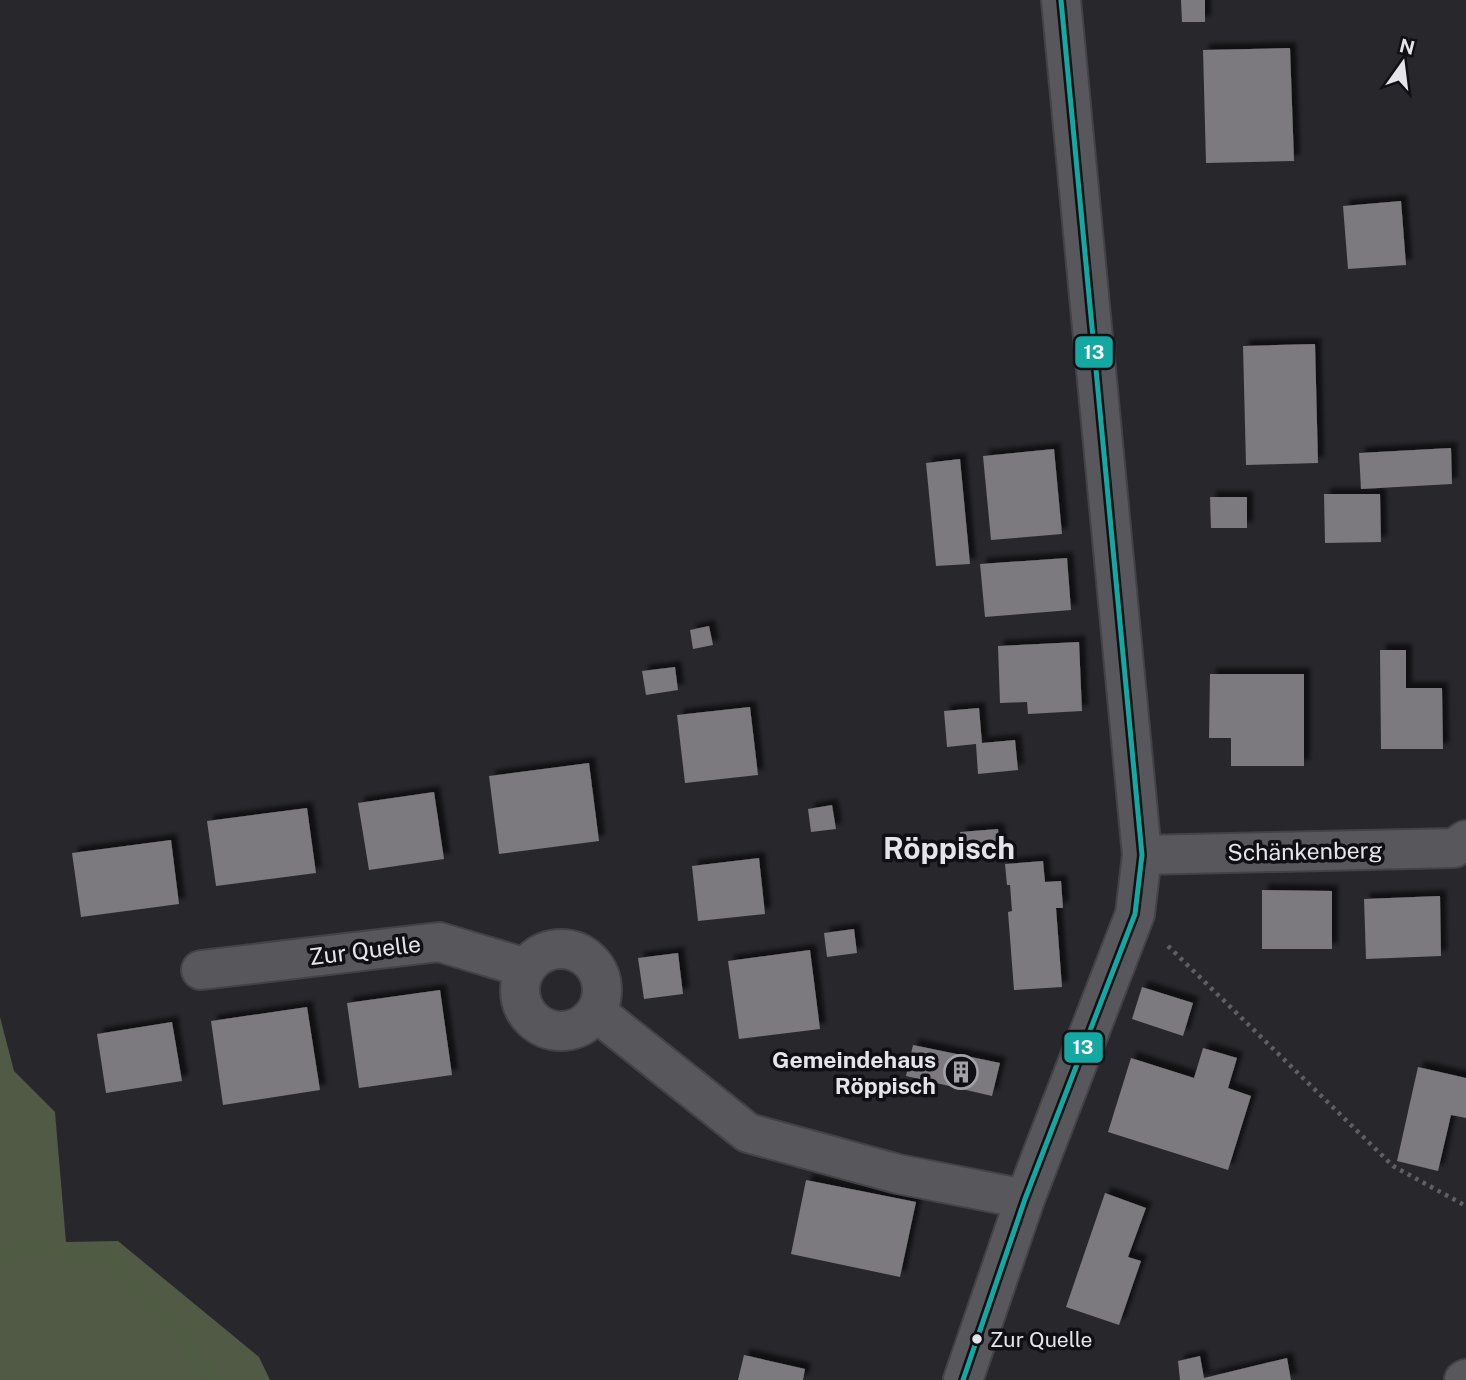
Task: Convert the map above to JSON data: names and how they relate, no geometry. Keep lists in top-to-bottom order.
{
  "streets": {
    "street": ["Schänkenberg", "Zur Quelle"]
  },
  "districts": ["Röppisch"],
  "places": {
    "building": ["Gemeindehaus Röppisch"],
    "other": ["Zur Quelle"]
  },
  "lines": ["transit line 13"],
  "north": "top"
}
